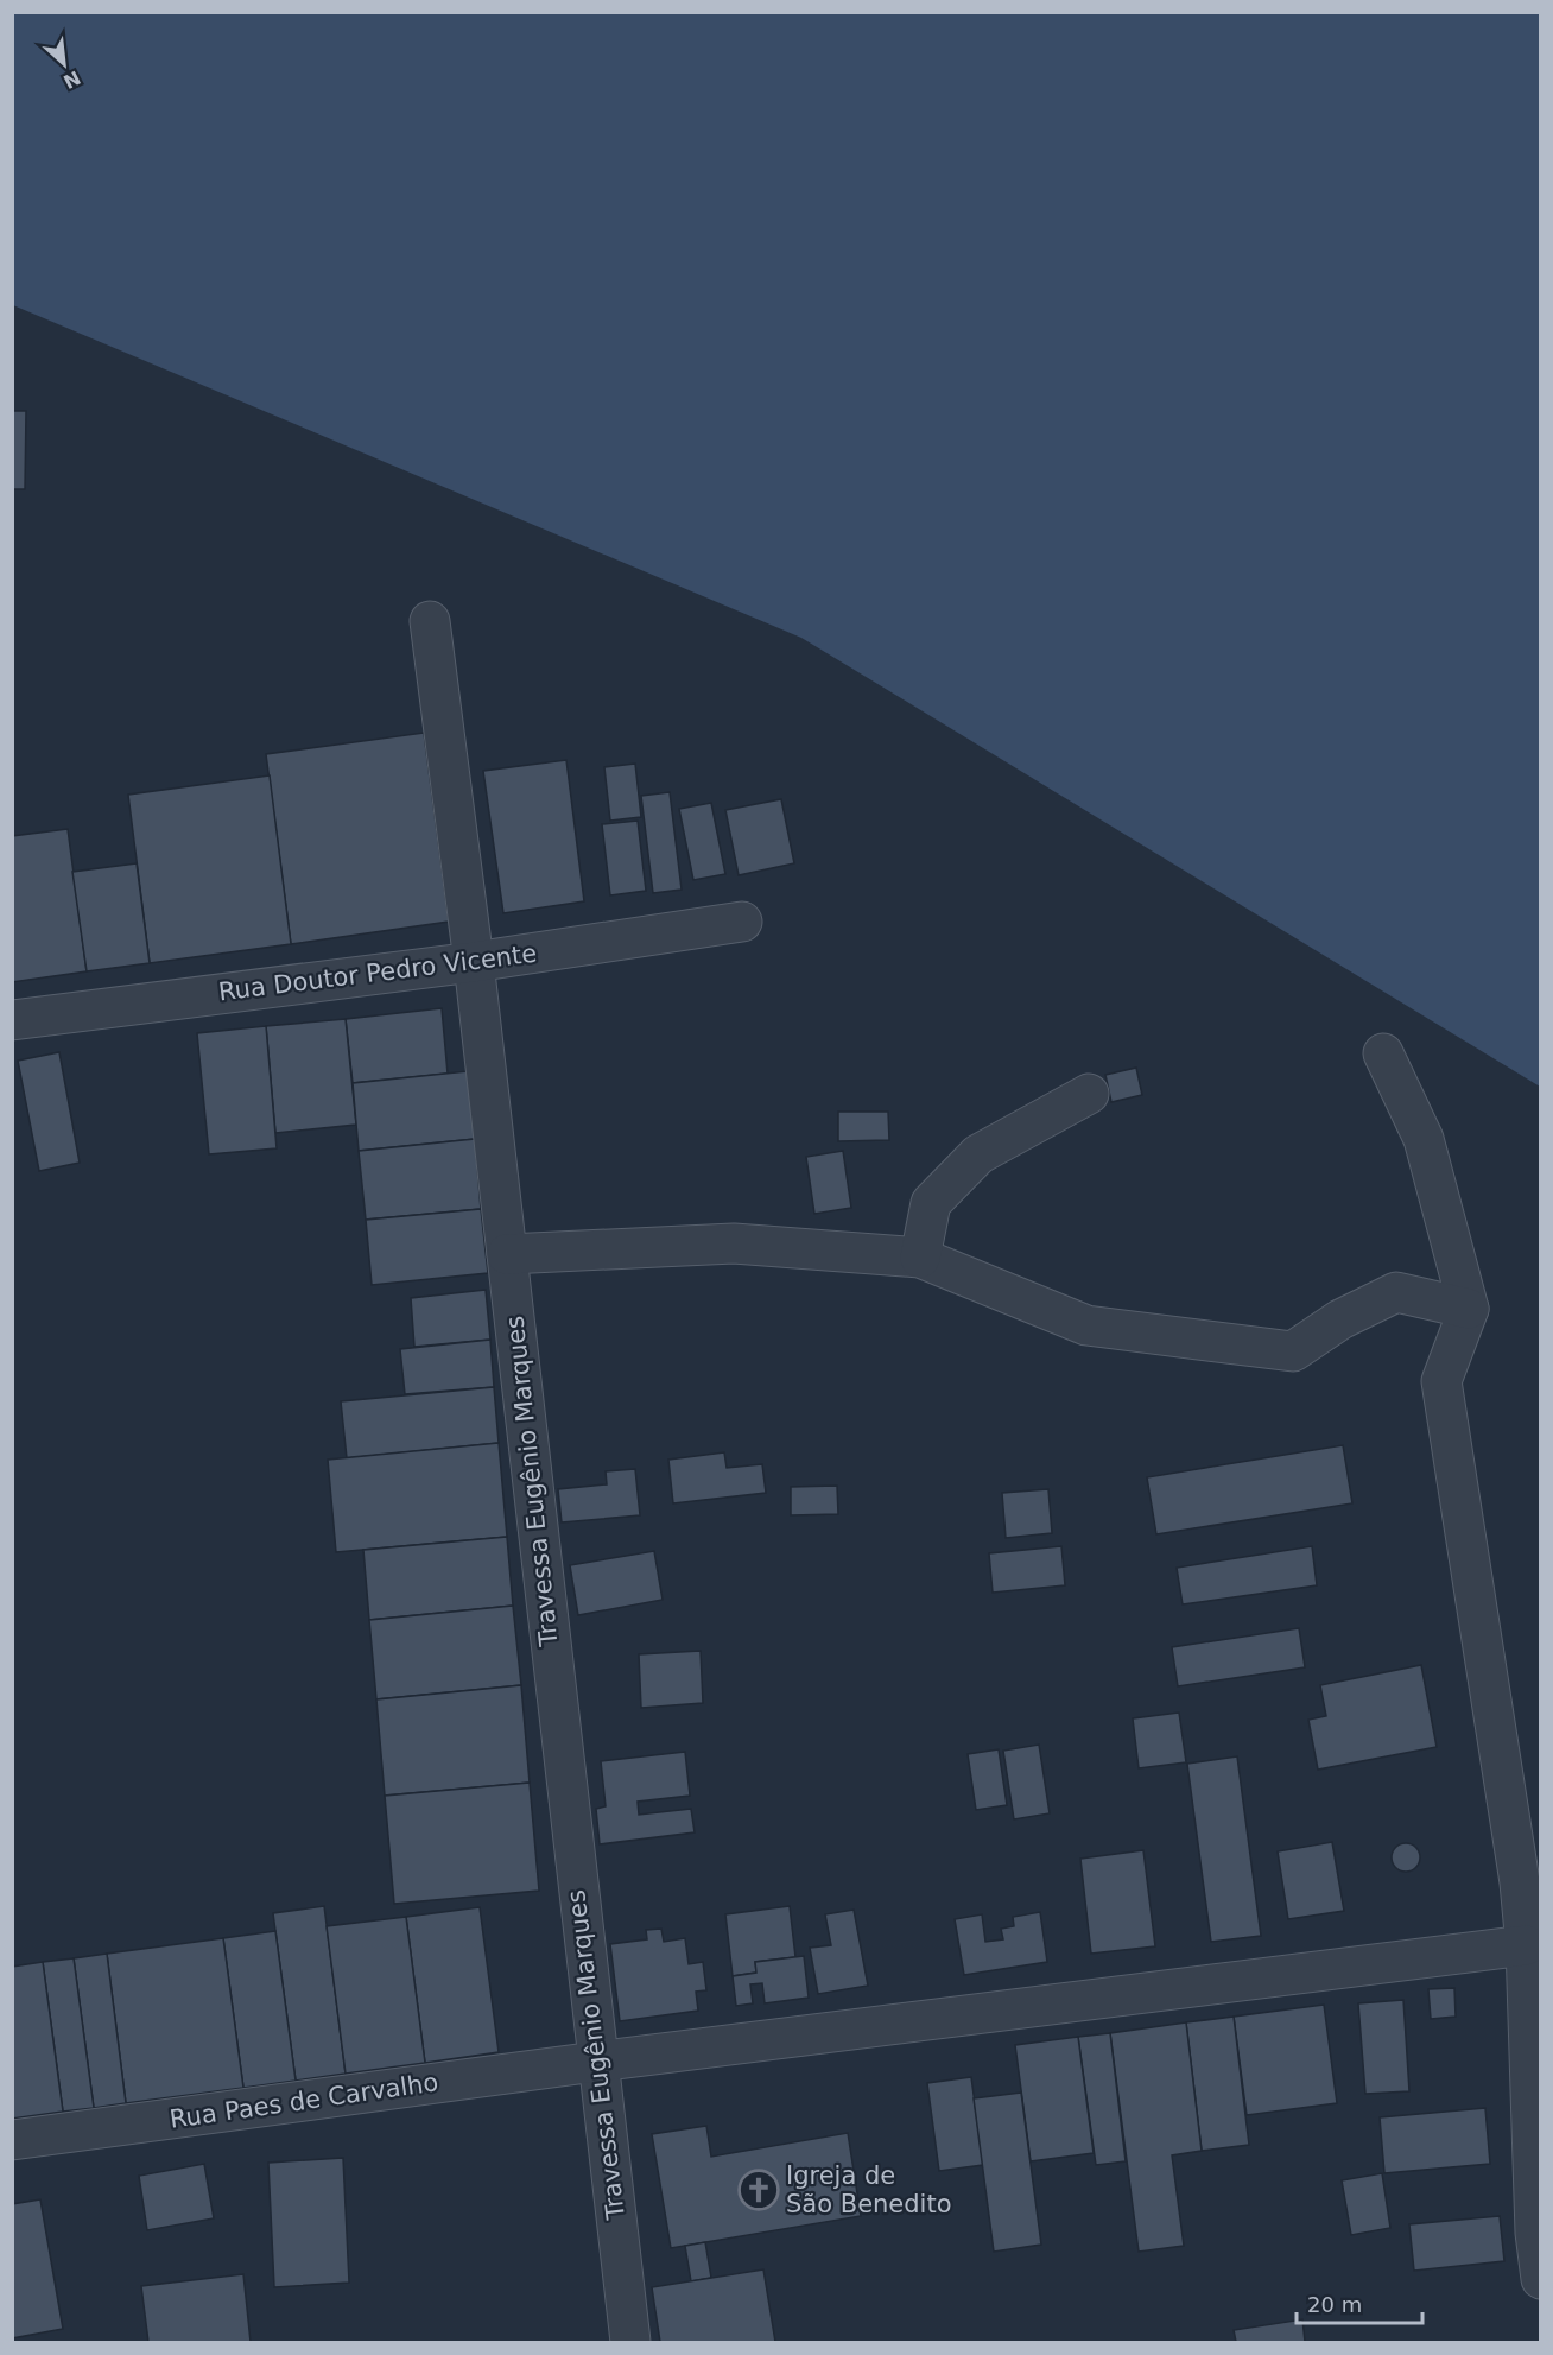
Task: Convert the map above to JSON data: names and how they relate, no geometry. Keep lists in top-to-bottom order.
{
  "streets": {
    "street": ["Rua Doutor Pedro Vicente", "Travessa Eugênio Marques", "Rua Paes de Carvalho"]
  },
  "crossings": [
    ["Rua Doutor Pedro Vicente", "Travessa Eugênio Marques"],
    ["Travessa Eugênio Marques", "Rua Paes de Carvalho"]
  ],
  "places": {
    "church": ["Igreja de São Benedito"]
  },
  "scale_bar": "20 m",
  "north": "bottom right"
}
